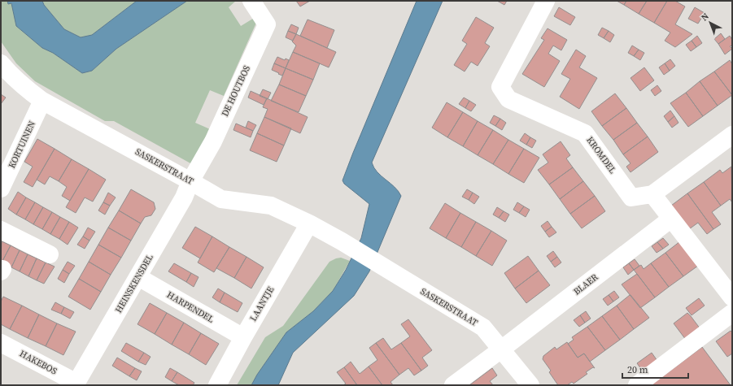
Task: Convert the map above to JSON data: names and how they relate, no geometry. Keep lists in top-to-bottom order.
{
  "streets": {
    "street": [
      "DE HOUTBOS",
      "KORTUINEN",
      "KROMDEL",
      "SASKERSTRAAT",
      "HEINSKENSDEL",
      "BLAER",
      "LAANTJE",
      "HARPENDEL",
      "HAKEBOS"
    ]
  },
  "crossings": [
    ["DE HOUTBOS", "SASKERSTRAAT"],
    ["DE HOUTBOS", "HEINSKENSDEL"],
    ["KORTUINEN", "SASKERSTRAAT"],
    ["SASKERSTRAAT", "HEINSKENSDEL"],
    ["SASKERSTRAAT", "BLAER"],
    ["SASKERSTRAAT", "LAANTJE"],
    ["HEINSKENSDEL", "HARPENDEL"],
    ["HEINSKENSDEL", "HAKEBOS"],
    ["LAANTJE", "HARPENDEL"]
  ],
  "scale_bar": "20 m",
  "north": "top left"
}
